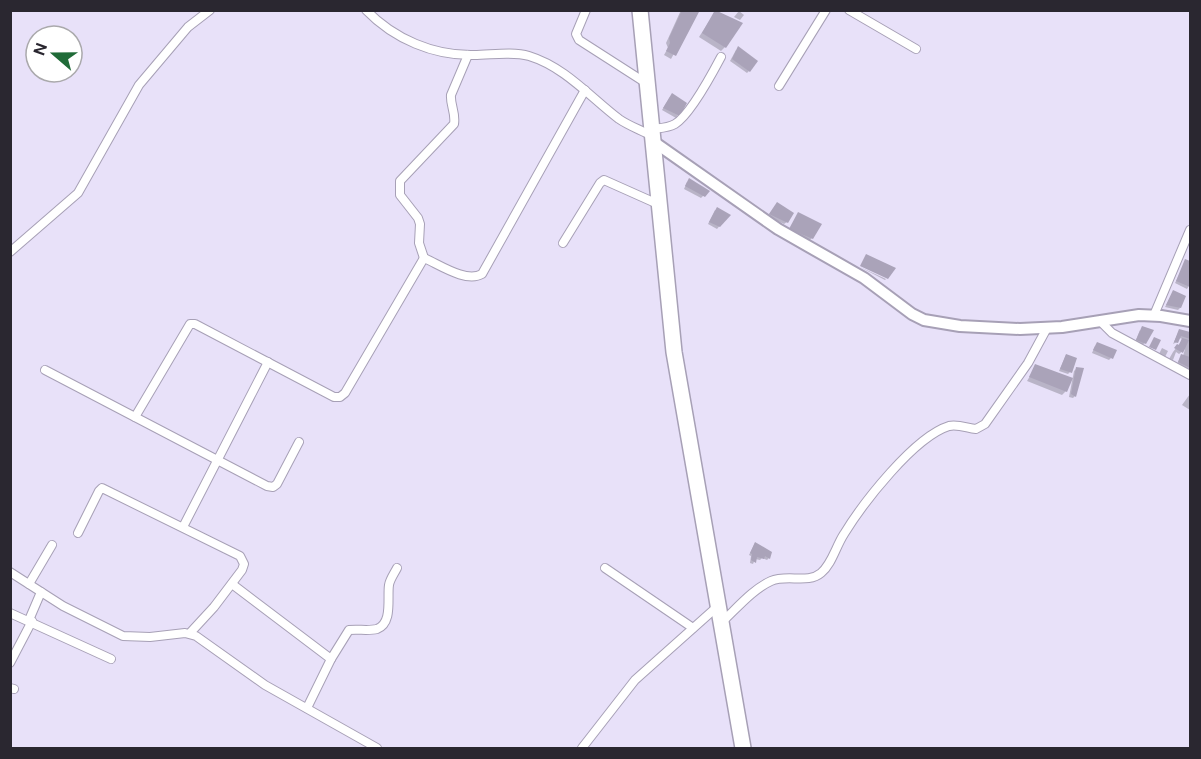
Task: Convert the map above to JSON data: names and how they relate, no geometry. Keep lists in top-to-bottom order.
{
  "north": "left"
}
